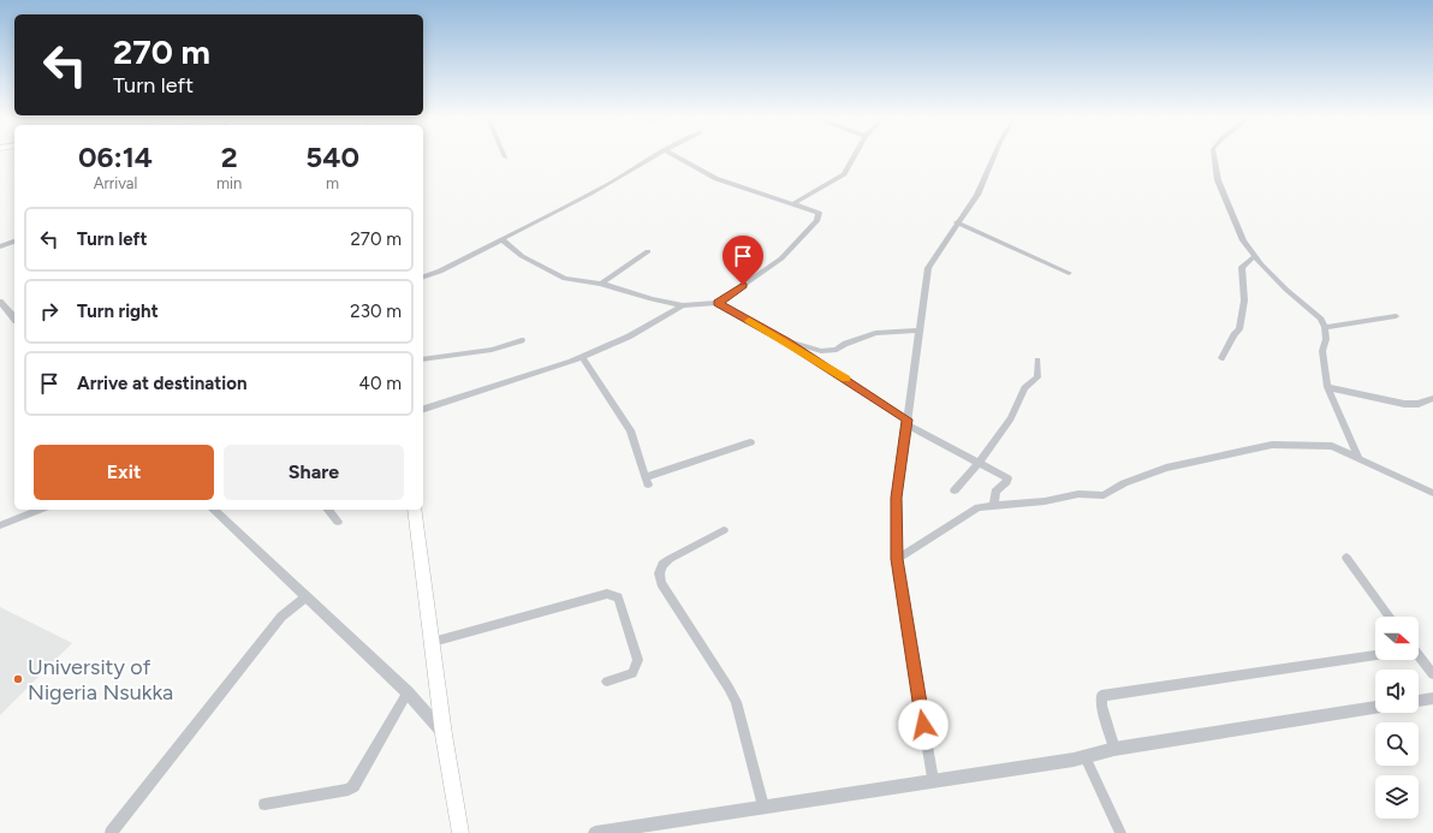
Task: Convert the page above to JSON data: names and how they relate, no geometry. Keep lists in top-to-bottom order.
{
  "places": ["University of Nigeria Nsukka"],
  "north": "right",
  "page": {
    "turn": ["270 m", "Turn left"],
    "eta": [
      "06:14",
      "Arrival",
      "2",
      "min",
      "540",
      "m"
    ],
    "list": [
      {
        "name": "Turn left",
        "value": "270 m"
      },
      {
        "name": "Turn right",
        "value": "230 m"
      },
      {
        "name": "Arrive at destination",
        "value": "40 m"
      }
    ],
    "buttons": ["Exit", "Share"]
  }
}
